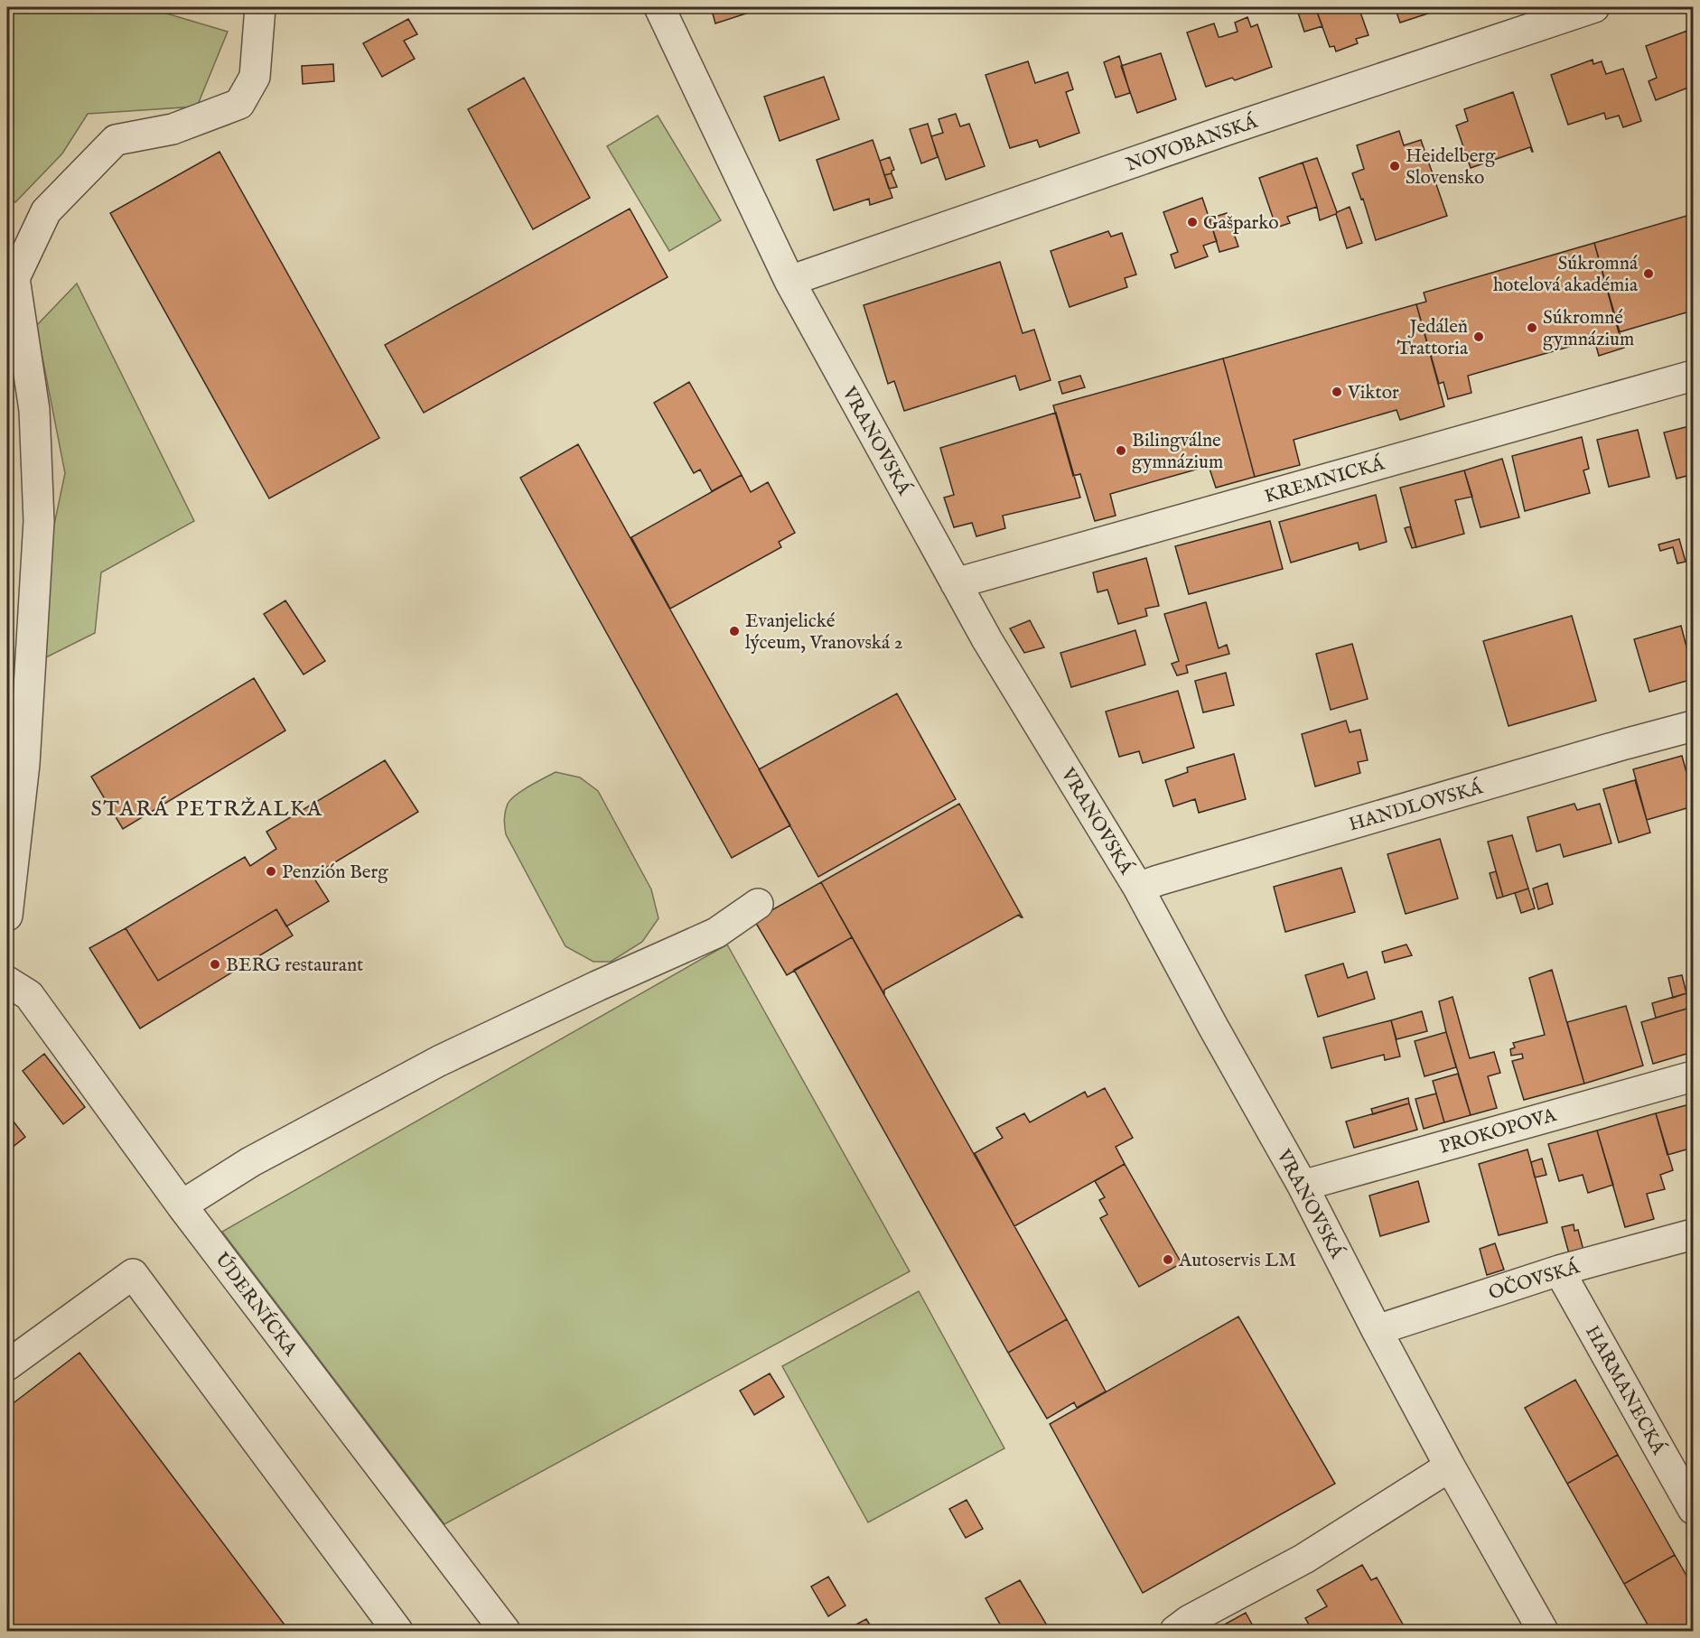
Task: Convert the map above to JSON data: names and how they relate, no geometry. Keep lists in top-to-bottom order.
{
  "streets": {
    "street": [
      "NOVOBANSKÁ",
      "VRANOVSKÁ",
      "KREMNICKÁ",
      "HANDLOVSKÁ",
      "PROKOPOVA",
      "OČOVSKÁ",
      "ÚDERNÍCKA",
      "HARMANECKÁ"
    ]
  },
  "crossings": [
    ["NOVOBANSKÁ", "VRANOVSKÁ"],
    ["VRANOVSKÁ", "KREMNICKÁ"],
    ["VRANOVSKÁ", "HANDLOVSKÁ"],
    ["VRANOVSKÁ", "PROKOPOVA"],
    ["VRANOVSKÁ", "OČOVSKÁ"],
    ["OČOVSKÁ", "HARMANECKÁ"]
  ],
  "districts": ["STARÁ PETRŽALKA"],
  "places": [
    "Heidelberg Slovensko",
    "Gašparko",
    "Súkromná hotelová akadémia",
    "Súkromné gymnázium",
    "Jedáleň Trattoria",
    "Viktor",
    "Bilingválne gymnázium",
    "Evanjelické lýceum, Vranovská 2",
    "Penzión Berg",
    "BERG restaurant",
    "Autoservis LM"
  ]
}
